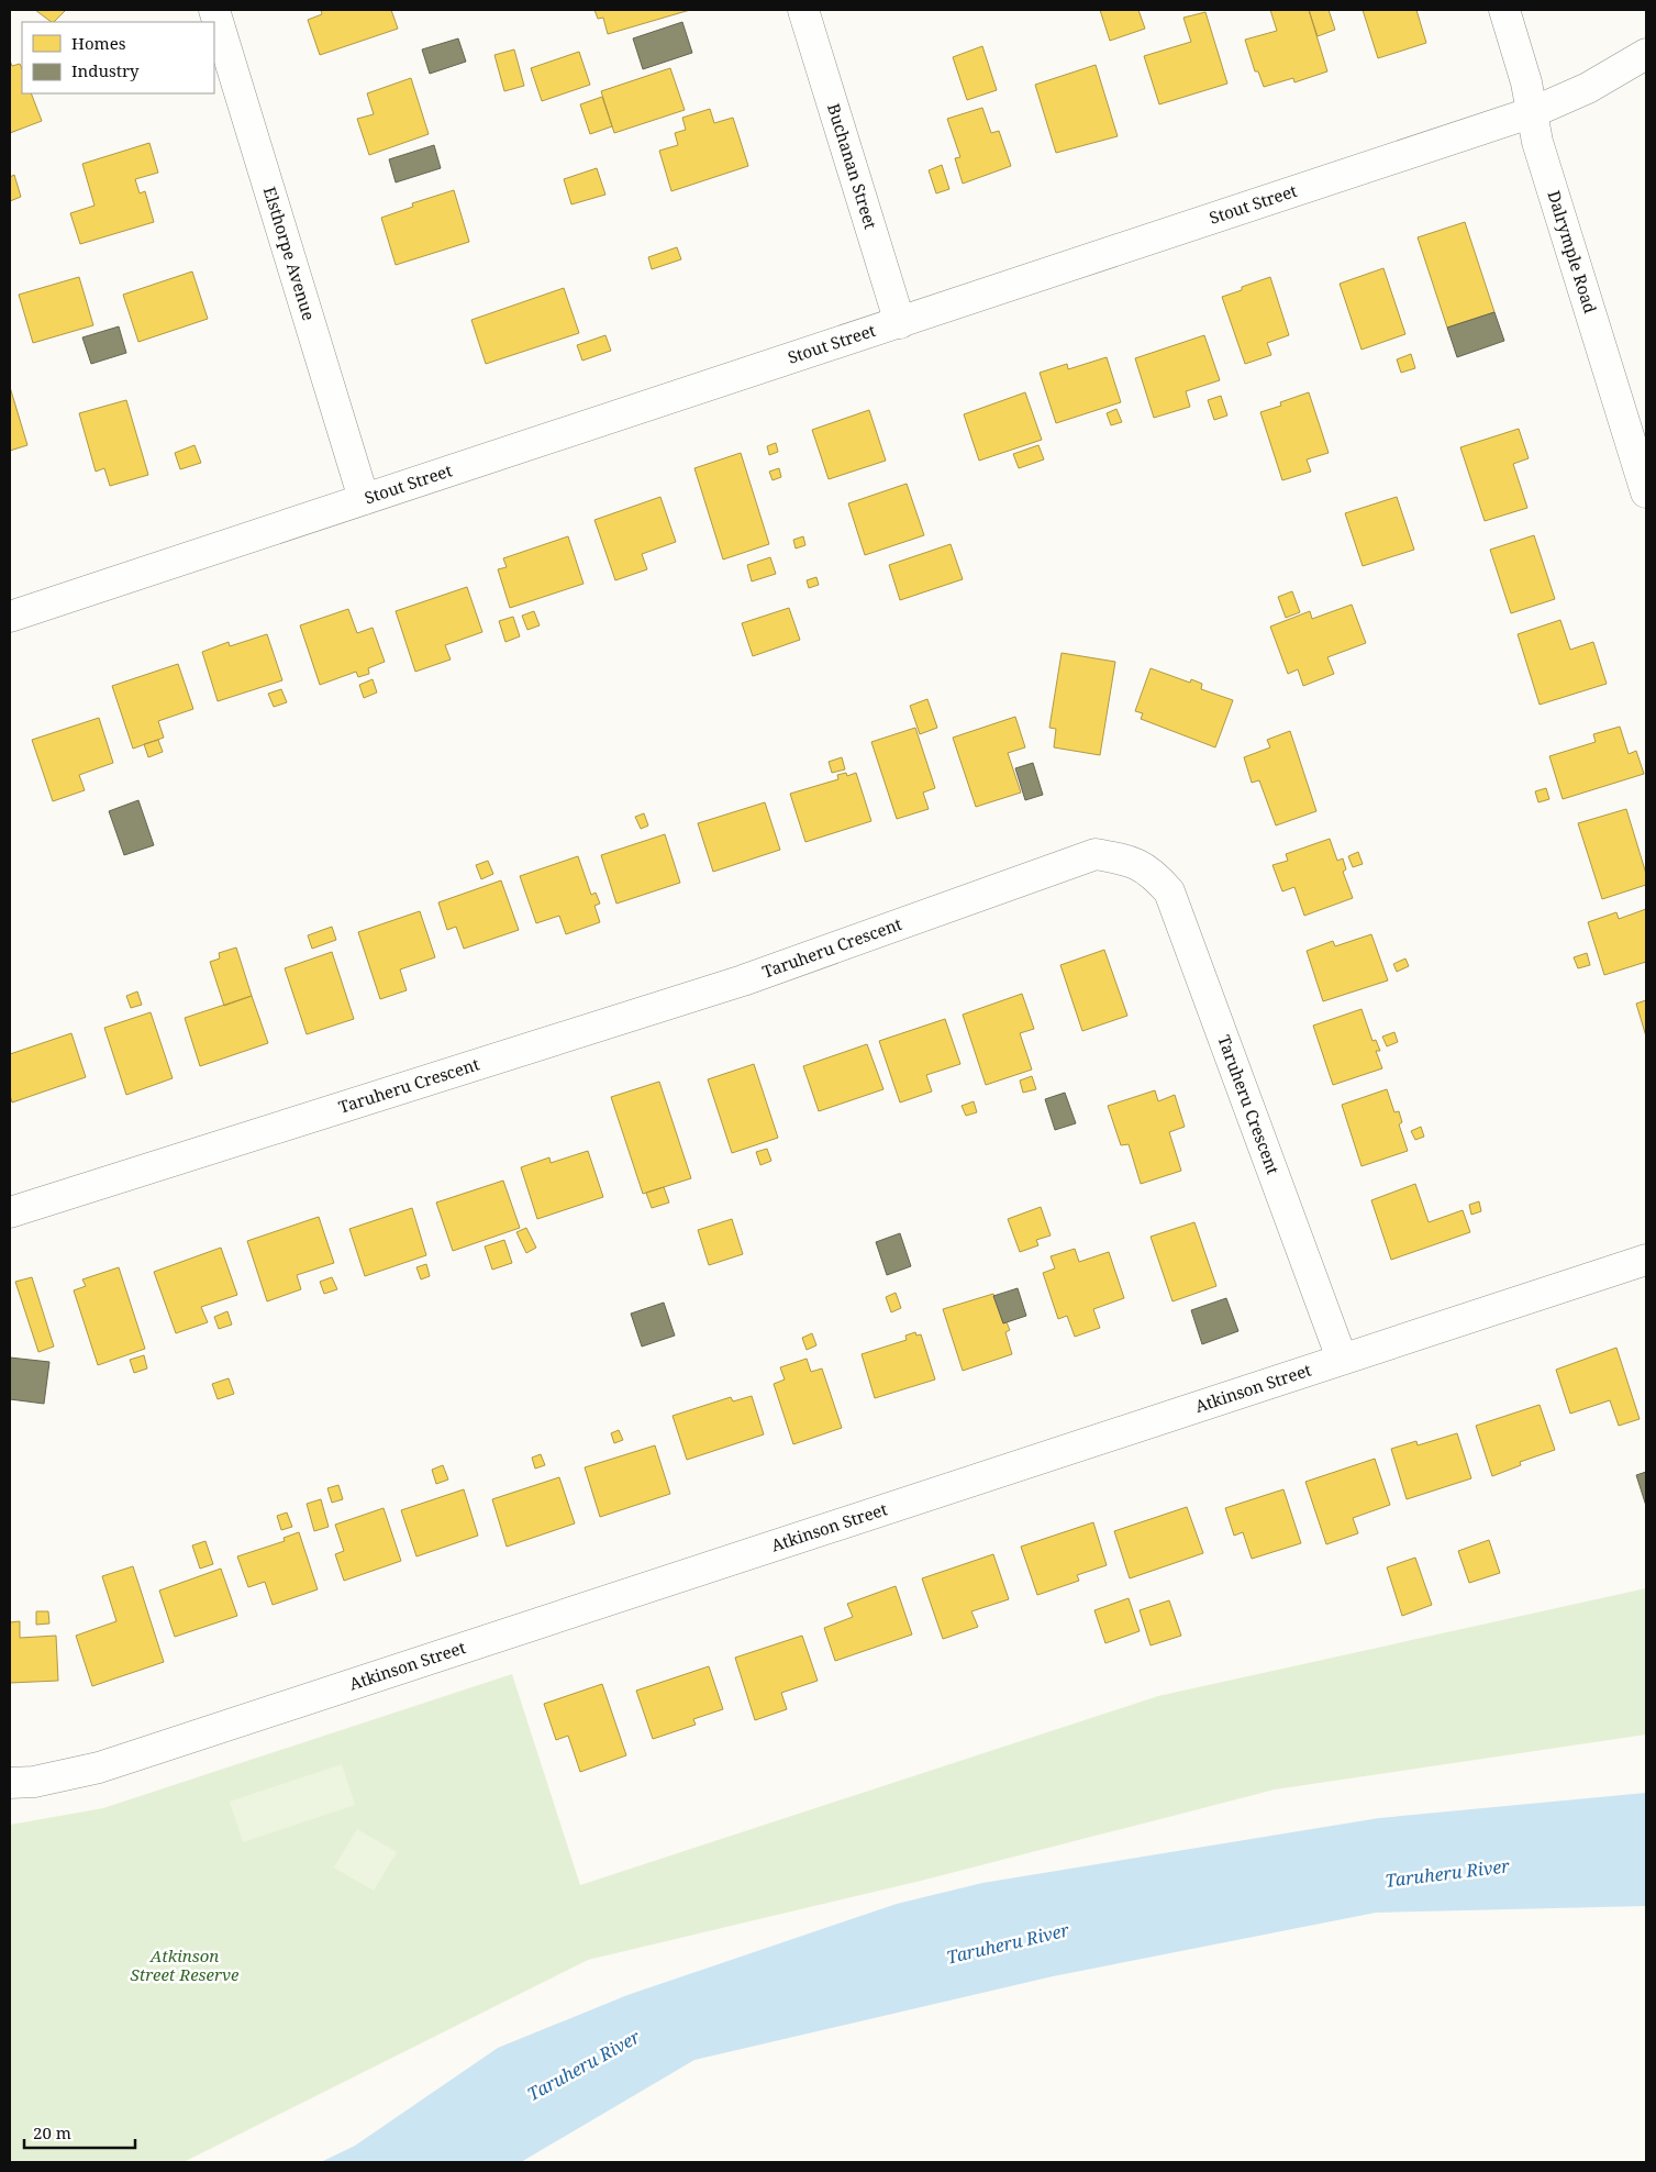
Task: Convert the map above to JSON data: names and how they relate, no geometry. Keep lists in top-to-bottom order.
{
  "streets": {
    "street": [
      "Buchanan Street",
      "Stout Street",
      "Dalrymple Road",
      "Elsthorpe Avenue",
      "Taruheru Crescent",
      "Atkinson Street"
    ]
  },
  "crossings": [
    ["Buchanan Street", "Stout Street"],
    ["Stout Street", "Dalrymple Road"],
    ["Stout Street", "Elsthorpe Avenue"],
    ["Taruheru Crescent", "Atkinson Street"]
  ],
  "water": ["Taruheru River"],
  "parks": ["Atkinson Street Reserve"],
  "legend": ["Homes", "Industry"],
  "scale_bar": "20 m"
}
